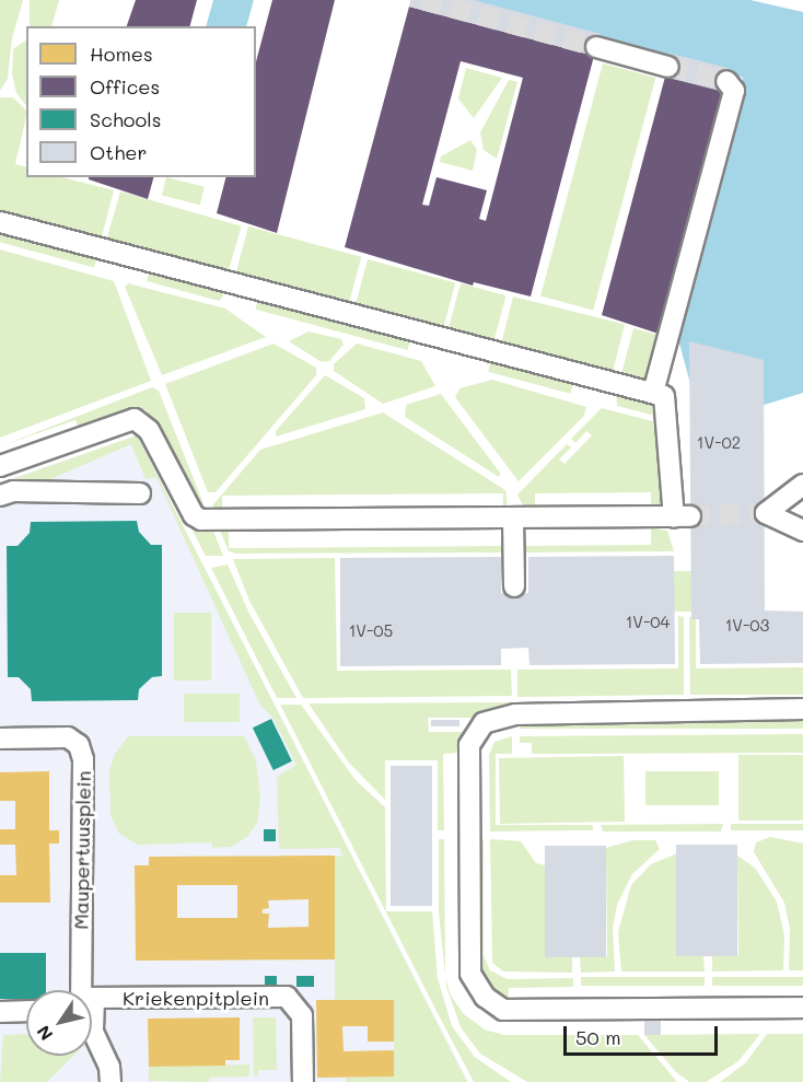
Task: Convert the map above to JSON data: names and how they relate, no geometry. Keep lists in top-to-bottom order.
{
  "streets": {
    "street": ["Maupertuusplein", "Kriekenpitplein"]
  },
  "house_numbers": [
    "1V-02",
    "1V-04",
    "1V-03",
    "1V-05"
  ],
  "legend": [
    "Homes",
    "Offices",
    "Schools",
    "Other"
  ],
  "scale_bar": "50 m",
  "north": "bottom left"
}
